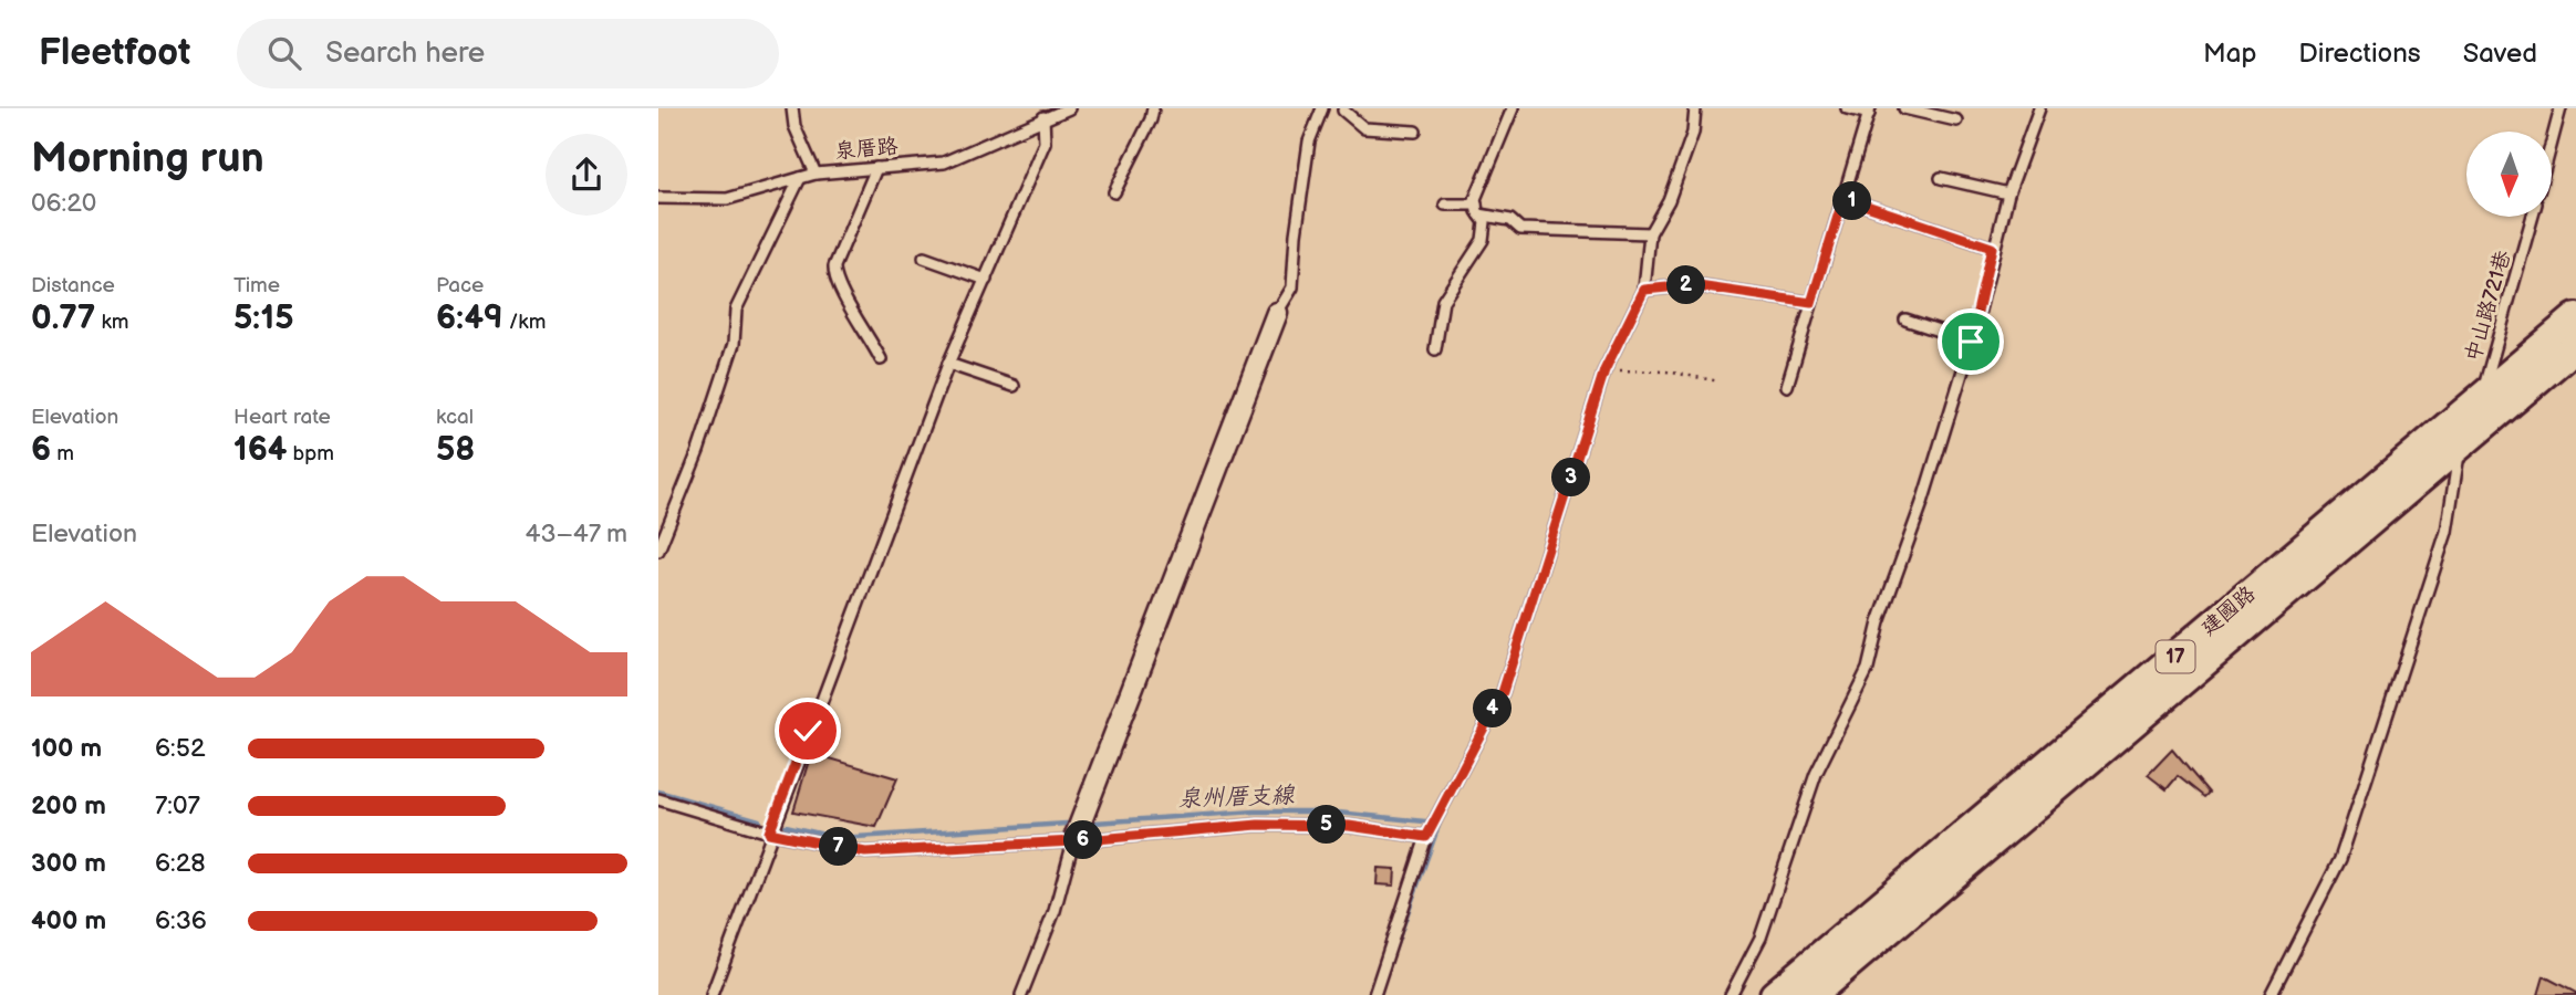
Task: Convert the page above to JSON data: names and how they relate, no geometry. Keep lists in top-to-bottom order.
{
  "streets": {
    "main road": ["建國路", "17"],
    "lane": ["泉厝路", "中山路721巷"]
  },
  "crossings": [
    ["中山路721巷", "建國路"]
  ],
  "water": ["泉州厝支線"],
  "north": "bottom",
  "page": {
    "header": "Fleetfoot",
    "search": "Search here",
    "nav": ["Map", "Directions", "Saved"],
    "heading": ["Morning run", "06:20"],
    "pins": [
      "1",
      "2",
      "3",
      "4",
      "5",
      "6",
      "7"
    ],
    "stats": [
      ["Distance", "0.77 km"],
      ["Time", "5:15"],
      ["Pace", "6:49 /km"],
      ["Elevation", "6 m"],
      ["Heart rate", "164 bpm"],
      ["kcal", "58"]
    ],
    "chart": ["Elevation", "43–47 m"],
    "list": [
      {
        "name": "100 m",
        "note": "6:52"
      },
      {
        "name": "200 m",
        "note": "7:07"
      },
      {
        "name": "300 m",
        "note": "6:28"
      },
      {
        "name": "400 m",
        "note": "6:36"
      }
    ]
  }
}
